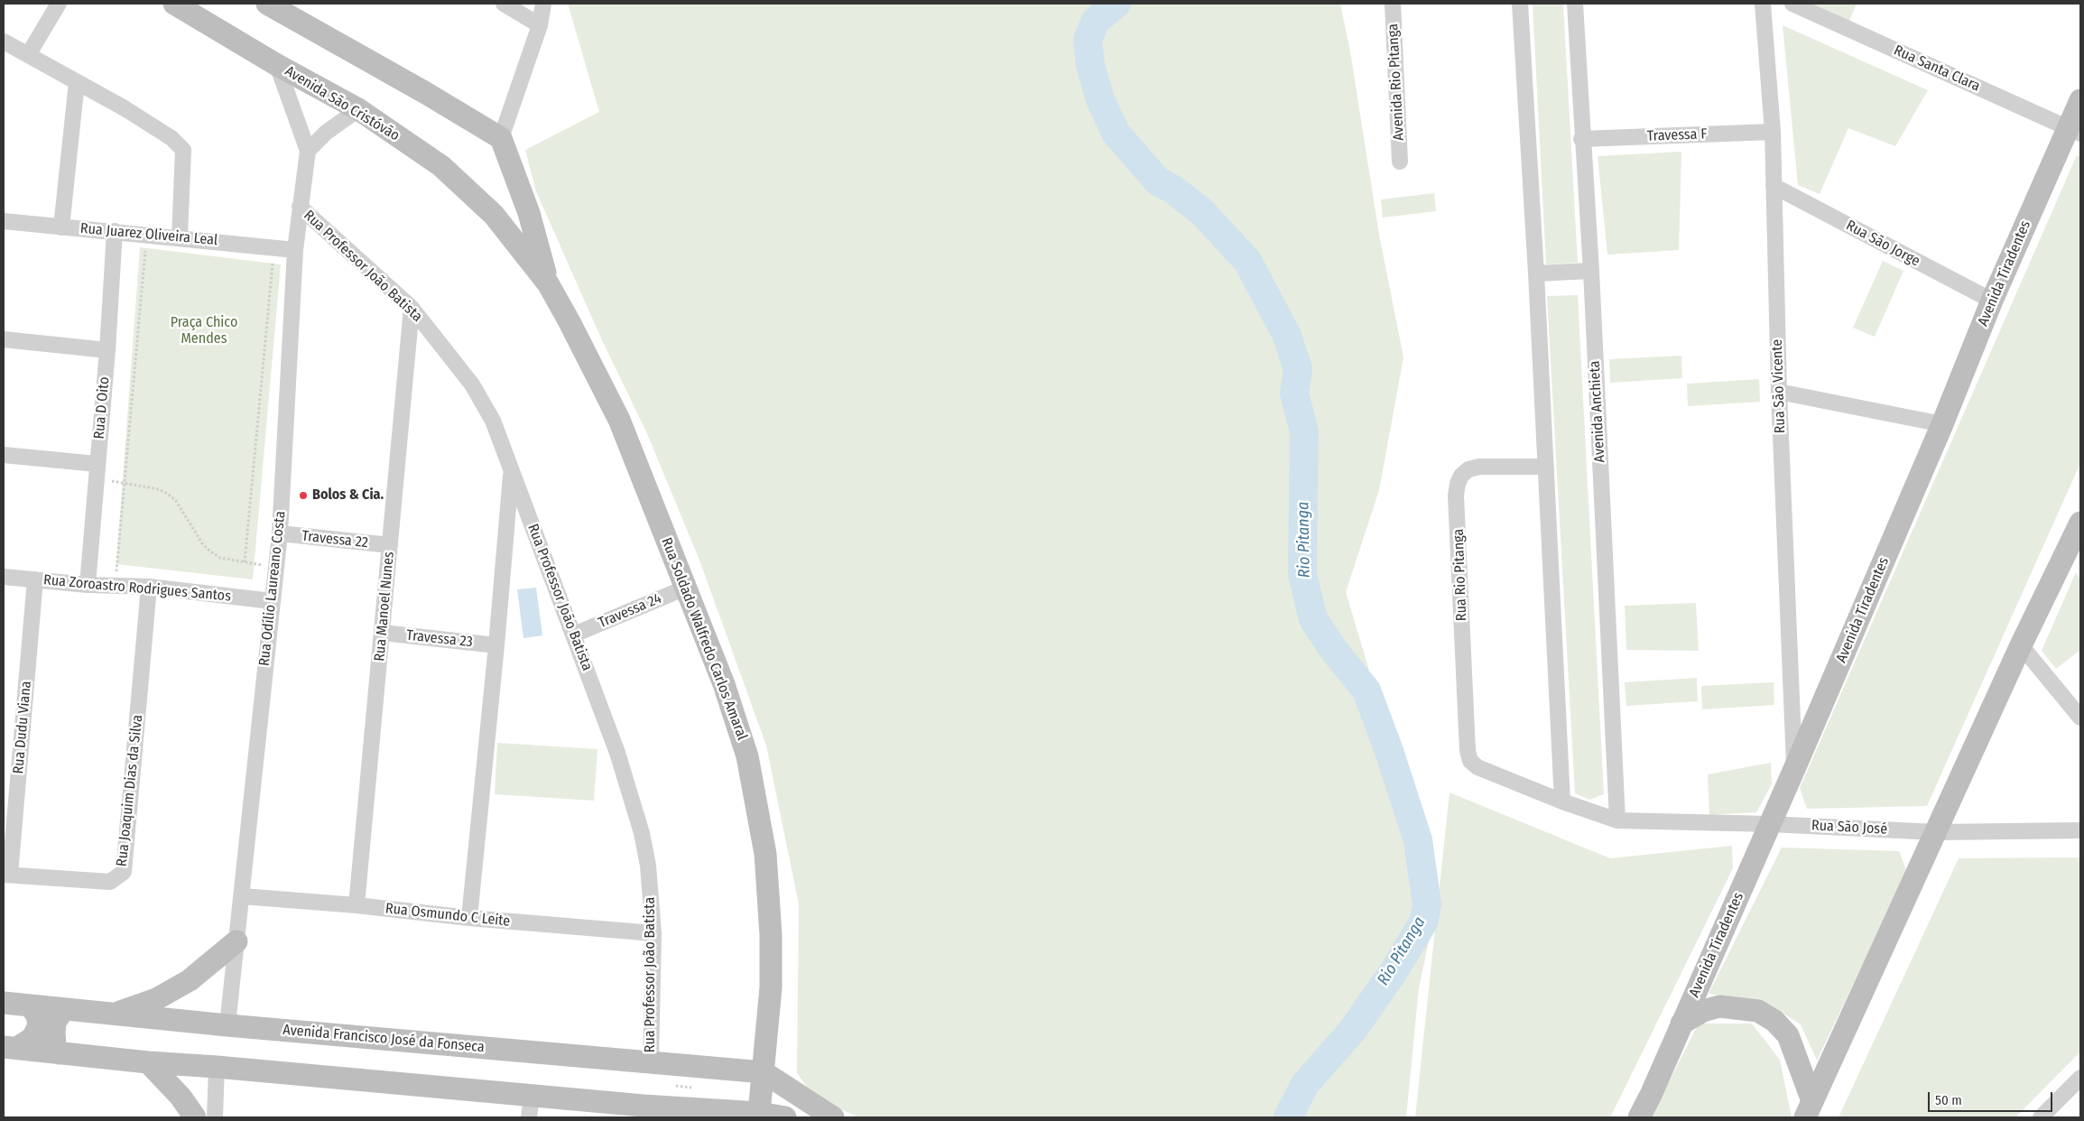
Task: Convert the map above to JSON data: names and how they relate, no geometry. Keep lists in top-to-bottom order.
{
  "streets": {
    "street": [
      "Rua Santa Clara",
      "Avenida Rio Pitanga",
      "Avenida São Cristóvão",
      "Travessa F",
      "Rua Juarez Oliveira Leal",
      "Rua São Jorge",
      "Rua Professor João Batista",
      "Avenida Tiradentes",
      "Rua São Vicente",
      "Rua D Oito",
      "Avenida Anchieta",
      "Travessa 22",
      "Rua Rio Pitanga",
      "Rua Zoroastro Rodrigues Santos",
      "Rua Odílio Laureano Costa",
      "Rua Manoel Nunes",
      "Travessa 24",
      "Travessa 23",
      "Rua Soldado Walfredo Carlos Amaral",
      "Rua Dudu Viana",
      "Rua Joaquim Dias da Silva",
      "Rua São José",
      "Rua Osmundo C Leite",
      "Avenida Francisco José da Fonseca"
    ]
  },
  "crossings": [
    ["Rua Santa Clara", "Avenida Tiradentes"],
    ["Avenida São Cristóvão", "Rua Soldado Walfredo Carlos Amaral"],
    ["Travessa F", "Rua São Vicente"],
    ["Travessa F", "Avenida Anchieta"],
    ["Rua Juarez Oliveira Leal", "Rua D Oito"],
    ["Rua Juarez Oliveira Leal", "Rua Odílio Laureano Costa"],
    ["Rua São Jorge", "Avenida Tiradentes"],
    ["Rua São Jorge", "Rua São Vicente"],
    ["Rua Professor João Batista", "Rua Odílio Laureano Costa"],
    ["Rua Professor João Batista", "Rua Manoel Nunes"],
    ["Rua Professor João Batista", "Travessa 24"],
    ["Rua Professor João Batista", "Rua Osmundo C Leite"],
    ["Rua Professor João Batista", "Avenida Francisco José da Fonseca"],
    ["Avenida Tiradentes", "Rua São Vicente"],
    ["Avenida Tiradentes", "Rua São José"],
    ["Rua D Oito", "Rua Zoroastro Rodrigues Santos"],
    ["Avenida Anchieta", "Rua São José"],
    ["Travessa 22", "Rua Odílio Laureano Costa"],
    ["Travessa 22", "Rua Manoel Nunes"],
    ["Rua Rio Pitanga", "Rua São José"],
    ["Rua Zoroastro Rodrigues Santos", "Rua Odílio Laureano Costa"],
    ["Rua Zoroastro Rodrigues Santos", "Rua Dudu Viana"],
    ["Rua Zoroastro Rodrigues Santos", "Rua Joaquim Dias da Silva"],
    ["Rua Odílio Laureano Costa", "Rua Osmundo C Leite"],
    ["Rua Odílio Laureano Costa", "Avenida Francisco José da Fonseca"],
    ["Rua Manoel Nunes", "Travessa 23"],
    ["Rua Manoel Nunes", "Rua Osmundo C Leite"],
    ["Travessa 24", "Rua Soldado Walfredo Carlos Amaral"],
    ["Rua Soldado Walfredo Carlos Amaral", "Avenida Francisco José da Fonseca"],
    ["Rua Dudu Viana", "Rua Joaquim Dias da Silva"]
  ],
  "water": ["Rio Pitanga"],
  "parks": ["Praça Chico Mendes"],
  "places": ["Bolos & Cia."],
  "scale_bar": "50 m"
}
